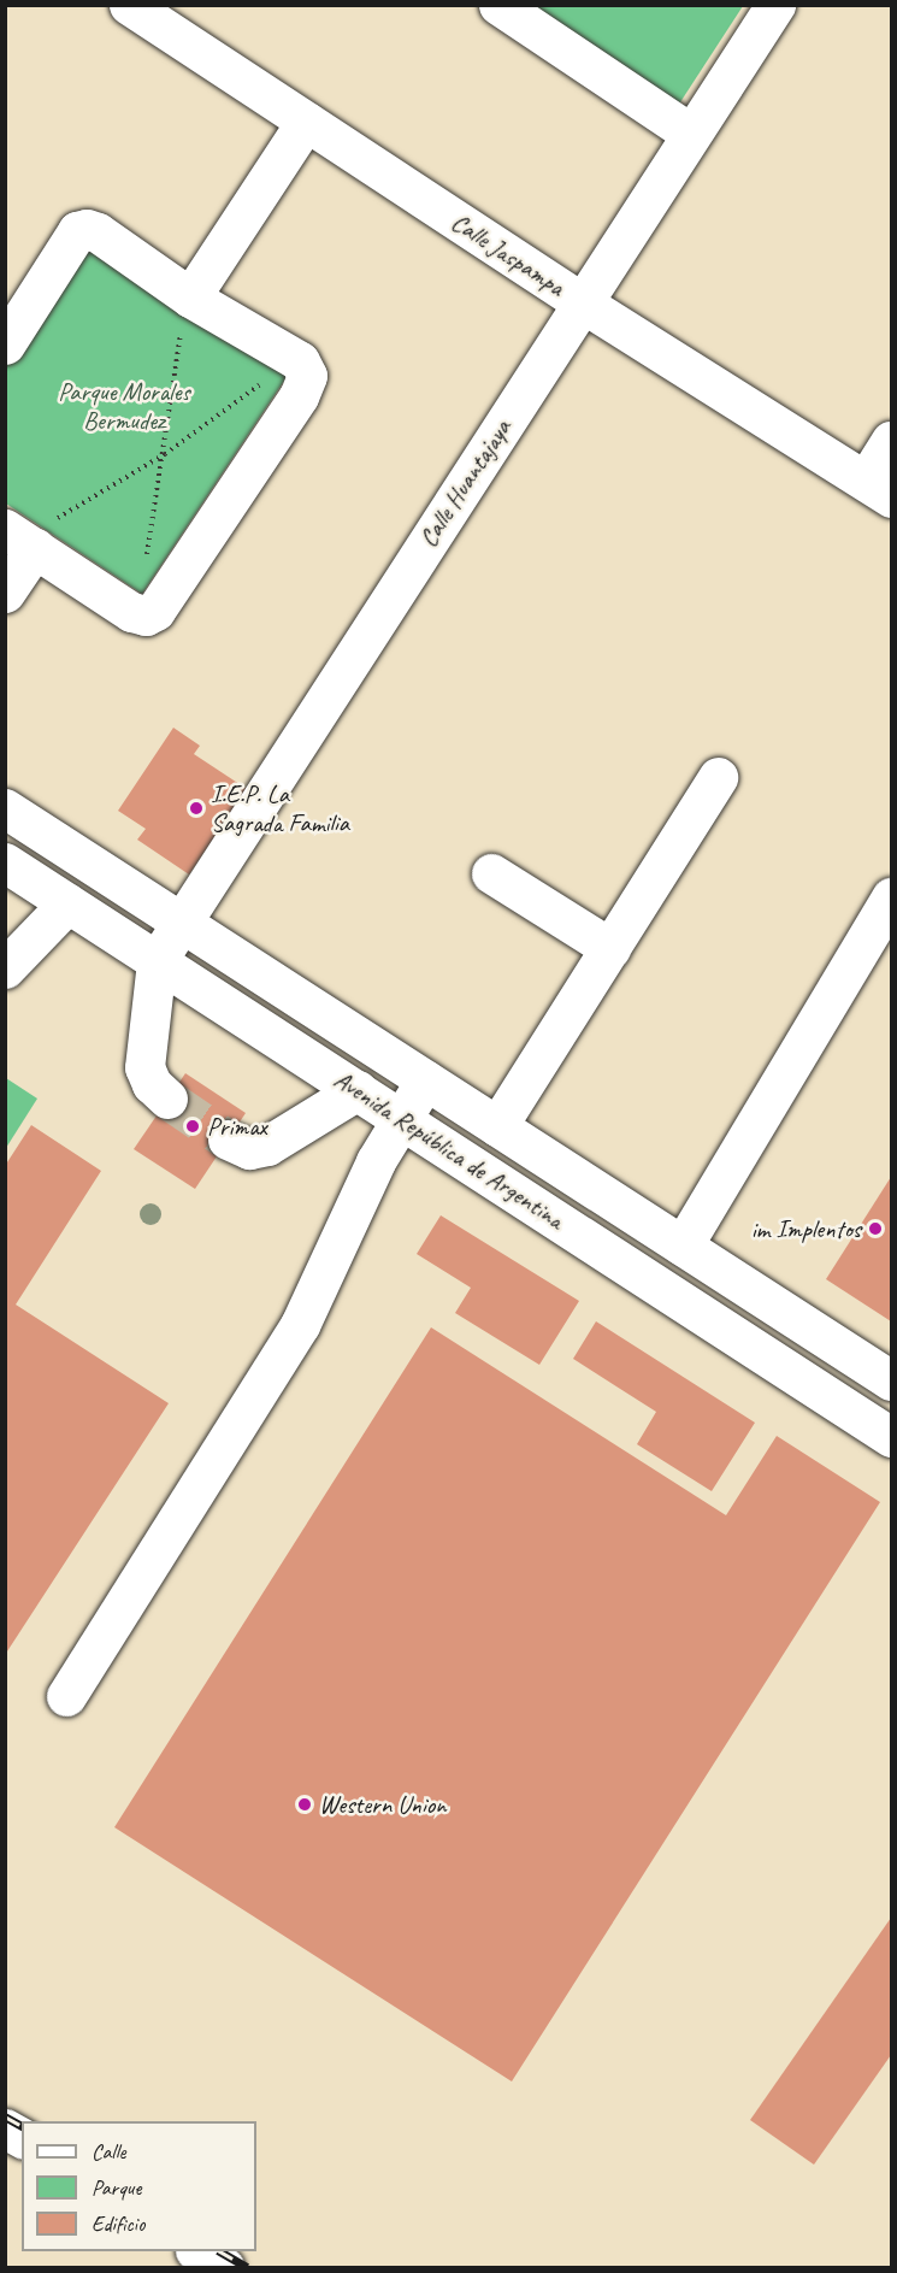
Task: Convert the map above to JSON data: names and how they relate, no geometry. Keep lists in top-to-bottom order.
{
  "streets": {
    "street": ["Calle Jaspampa", "Calle Huantajaya", "Avenida República de Argentina"]
  },
  "crossings": [
    ["Calle Jaspampa", "Calle Huantajaya"],
    ["Calle Huantajaya", "Avenida República de Argentina"]
  ],
  "parks": ["Parque Morales Bermudez"],
  "places": [
    "I.E.P. La Sagrada Familia",
    "Primax",
    "im Implentos",
    "Western Union"
  ],
  "legend": ["Calle", "Parque", "Edificio"]
}
